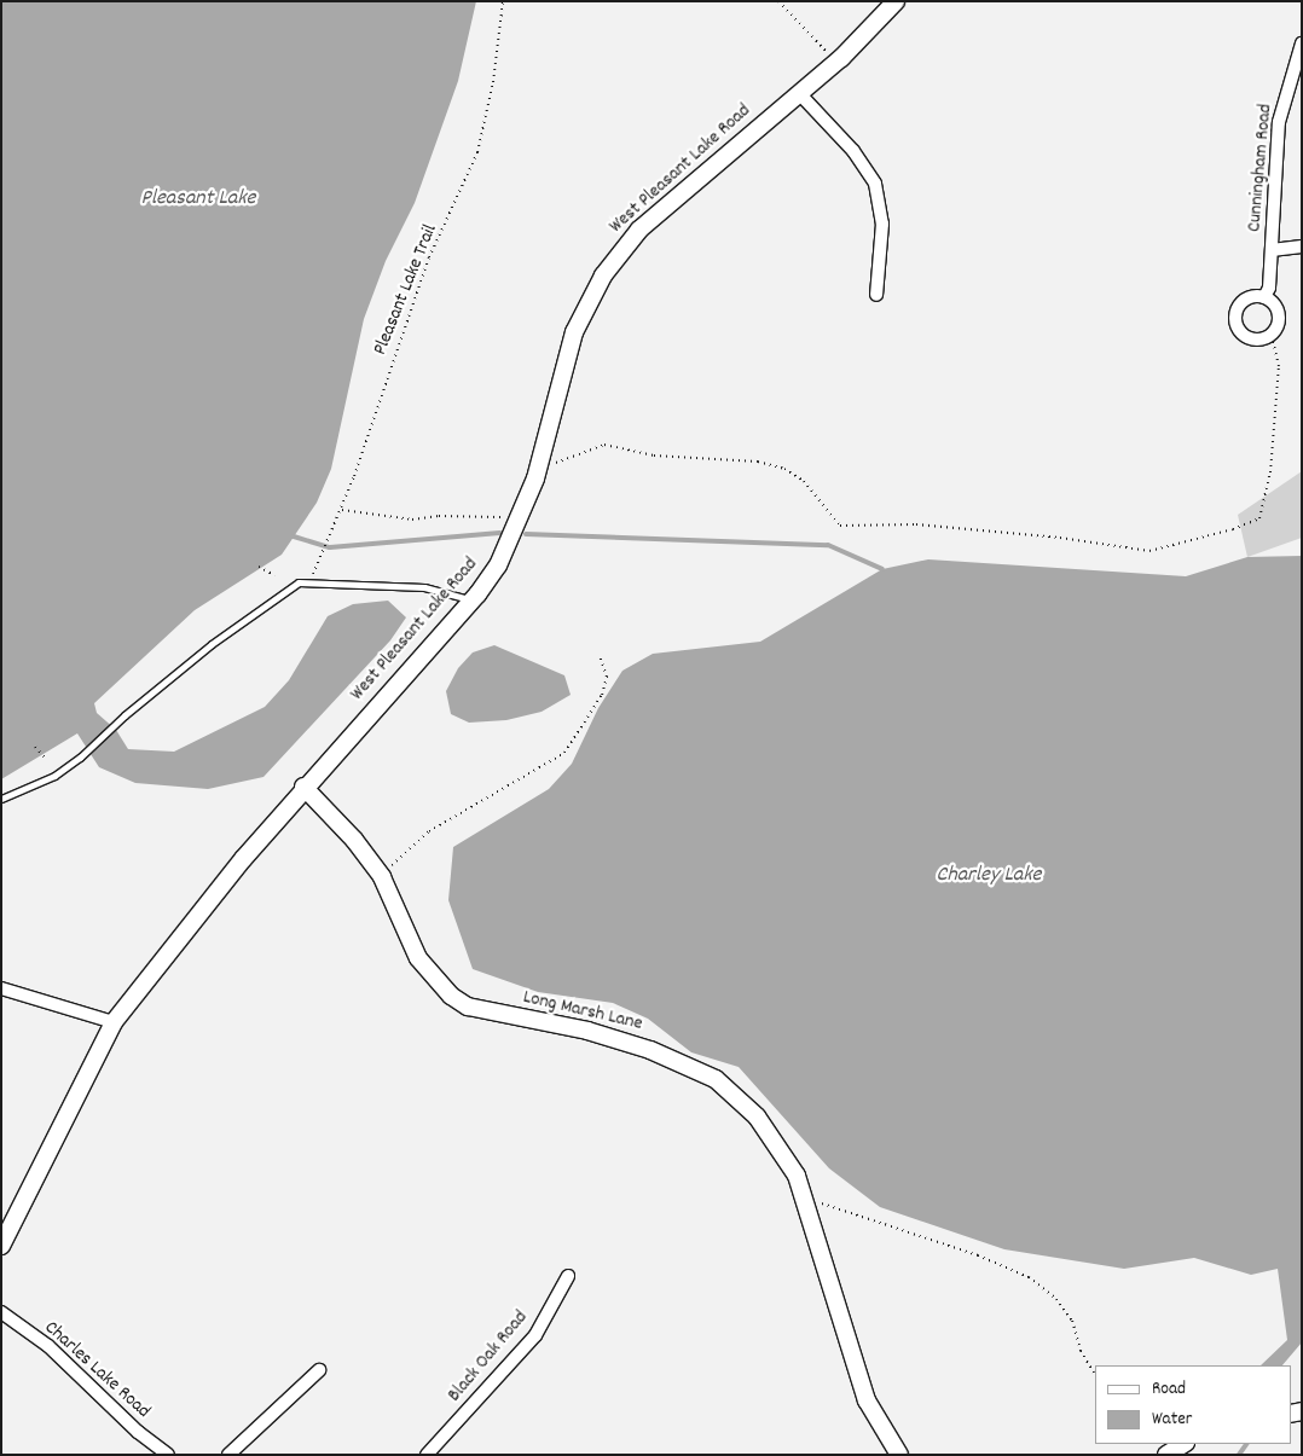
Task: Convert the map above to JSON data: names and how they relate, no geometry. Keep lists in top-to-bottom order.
{
  "streets": {
    "street": [
      "Cunningham Road",
      "West Pleasant Lake Road",
      "Long Marsh Lane",
      "Black Oak Road",
      "Charles Lake Road"
    ],
    "path": ["Pleasant Lake Trail"]
  },
  "crossings": [
    ["West Pleasant Lake Road", "Long Marsh Lane"]
  ],
  "water": ["Pleasant Lake", "Charley Lake"],
  "legend": ["Road", "Water"]
}
